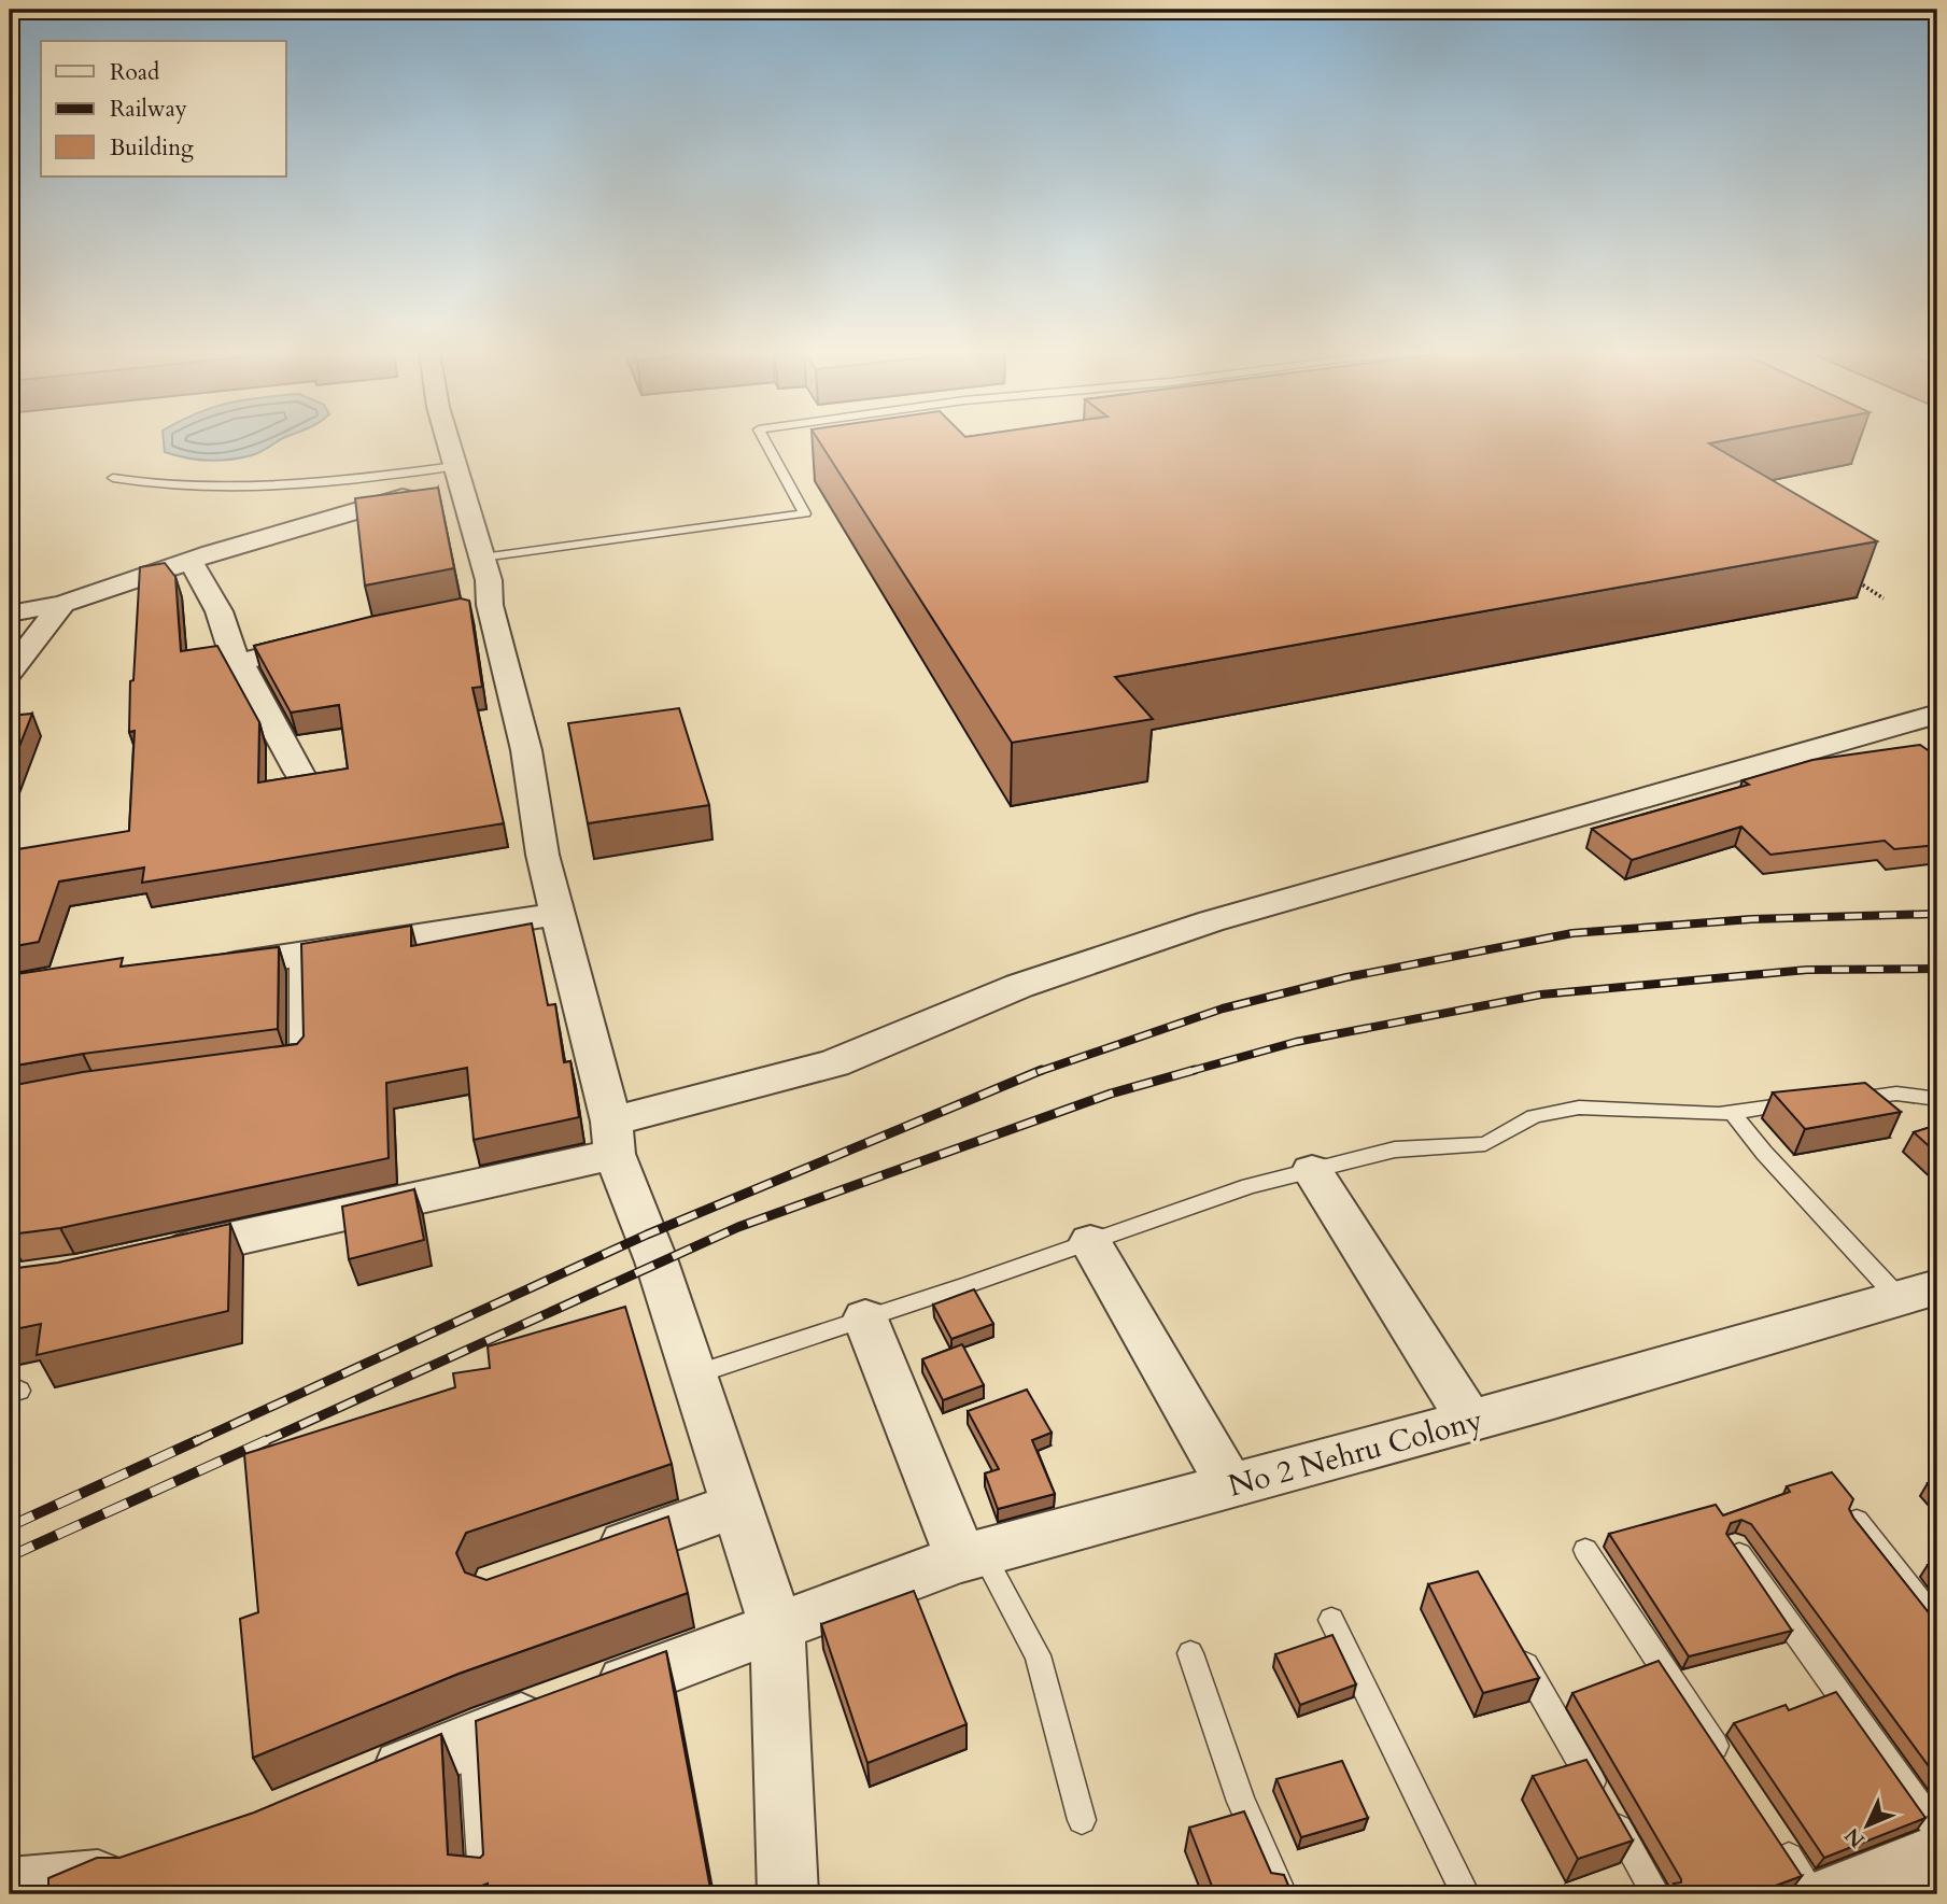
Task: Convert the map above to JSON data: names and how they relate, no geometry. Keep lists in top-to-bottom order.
{
  "streets": {
    "street": ["No 2 Nehru Colony"]
  },
  "legend": ["Road", "Railway", "Building"],
  "north": "bottom left"
}
